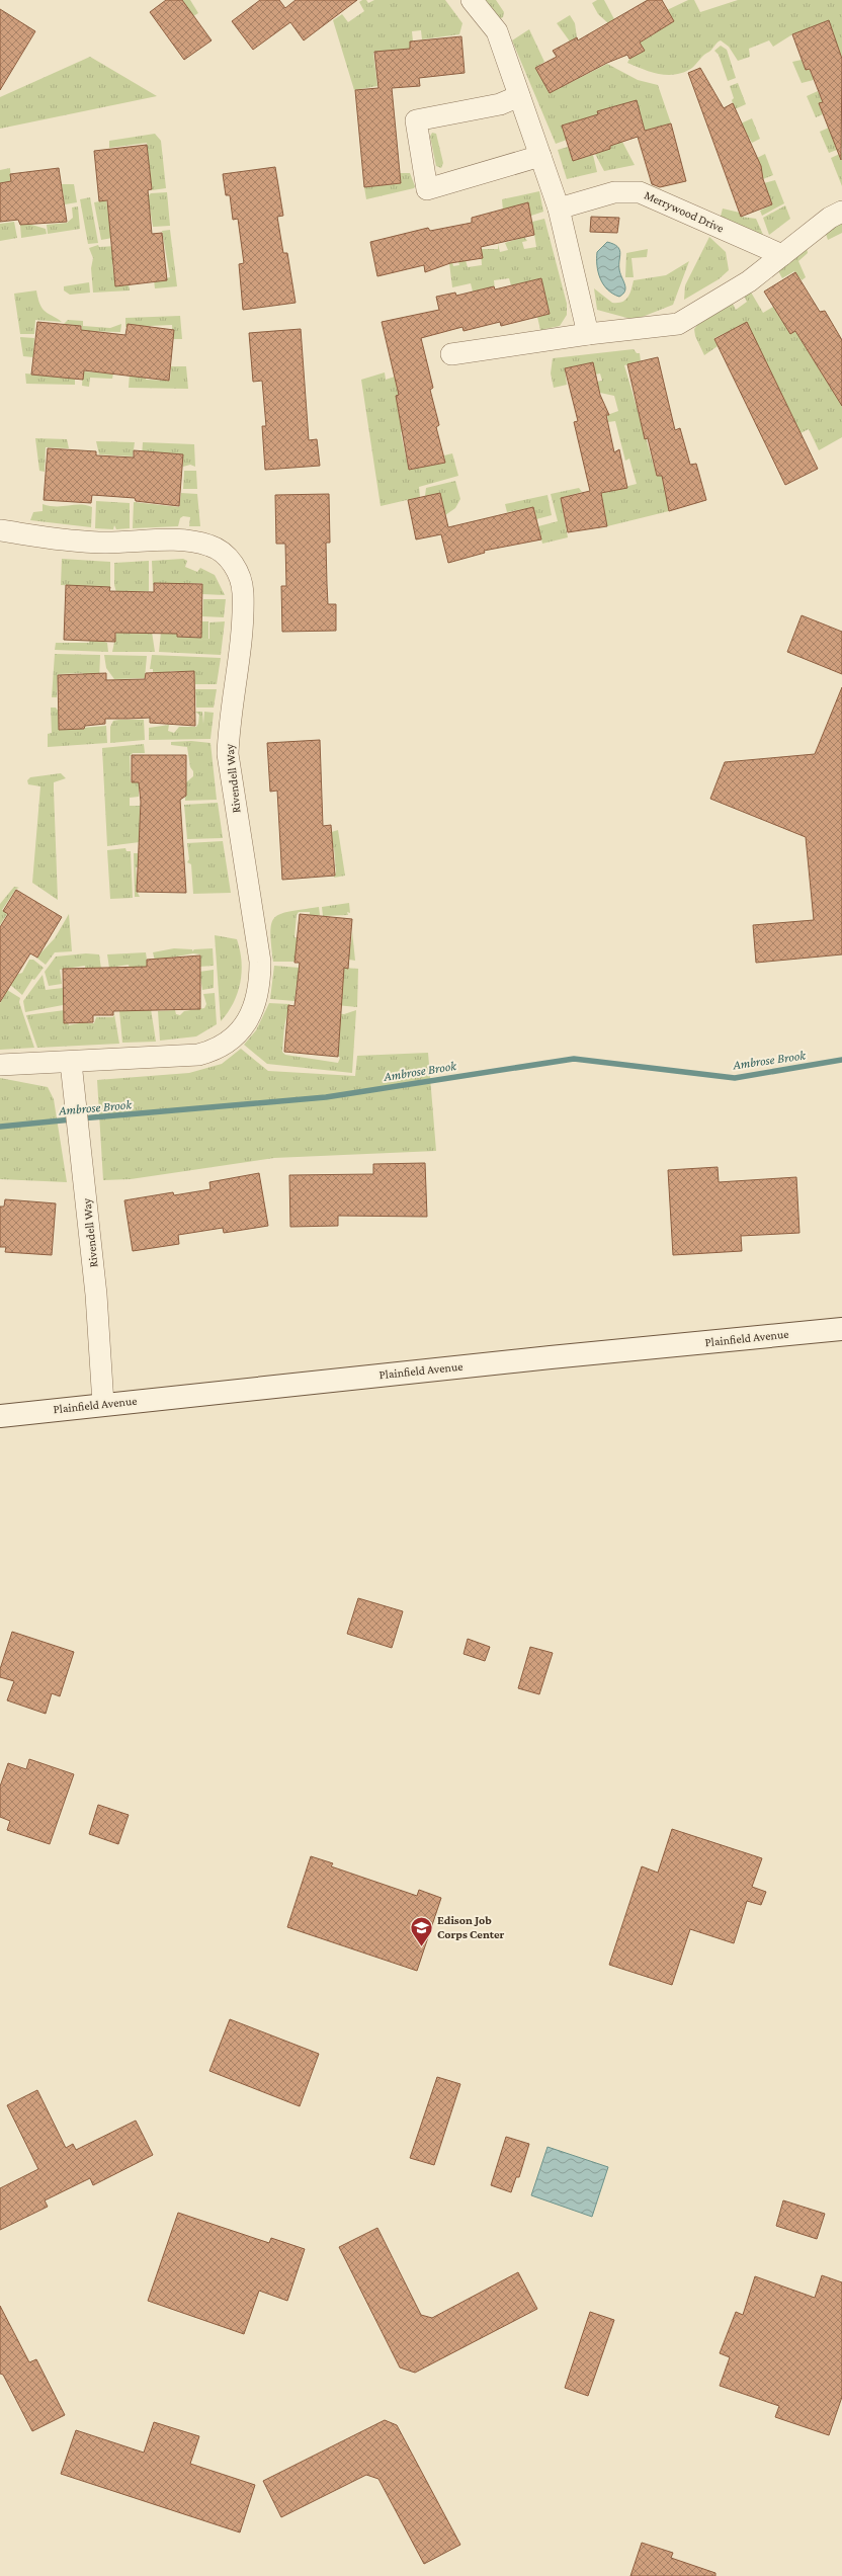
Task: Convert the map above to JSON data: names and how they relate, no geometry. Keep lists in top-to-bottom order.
{
  "streets": {
    "main road": ["Plainfield Avenue"],
    "street": ["Merrywood Drive", "Rivendell Way"]
  },
  "crossings": [
    ["Rivendell Way", "Plainfield Avenue"]
  ],
  "water": ["Ambrose Brook"],
  "places": {
    "school or university": ["Edison Job Corps Center"]
  }
}
